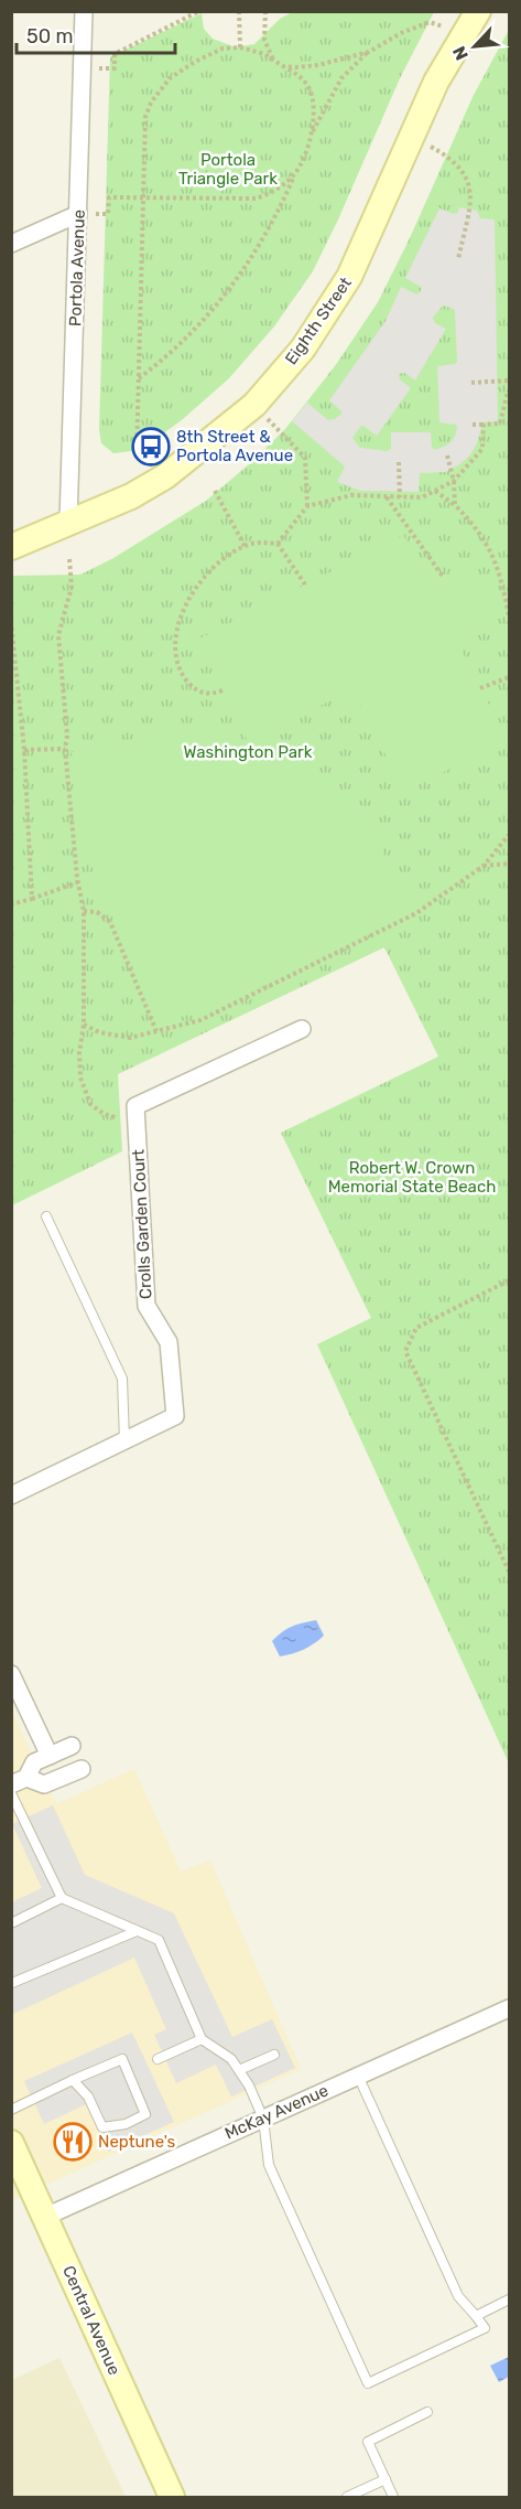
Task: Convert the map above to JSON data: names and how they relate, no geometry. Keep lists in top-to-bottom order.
{
  "streets": {
    "main road": ["Eighth Street", "Central Avenue"],
    "street": ["Portola Avenue", "Crolls Garden Court", "McKay Avenue"]
  },
  "crossings": [
    ["Portola Avenue", "Eighth Street"],
    ["McKay Avenue", "Central Avenue"]
  ],
  "parks": ["Portola Triangle Park", "Washington Park", "Robert W. Crown Memorial State Beach"],
  "places": {
    "bus stop": ["8th Street & Portola Avenue"],
    "restaurant": ["Neptune's"]
  },
  "scale_bar": "50 m",
  "north": "bottom left"
}
